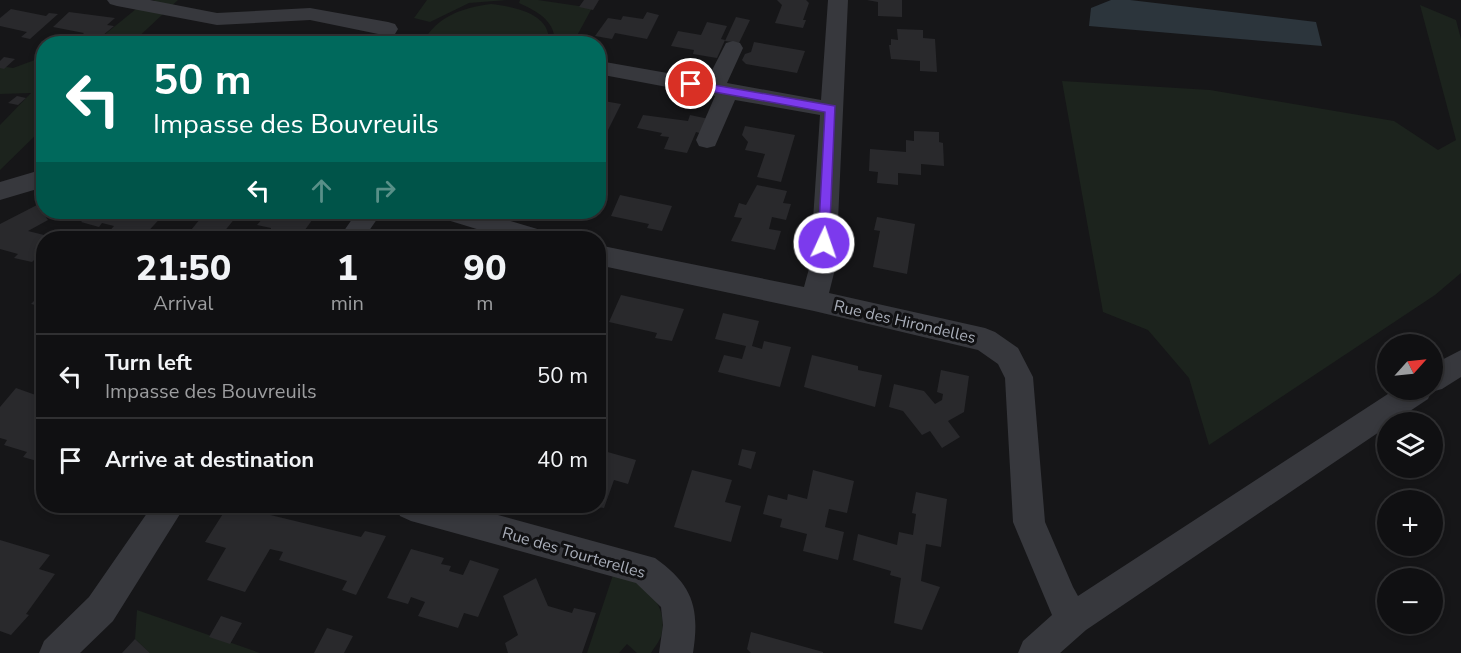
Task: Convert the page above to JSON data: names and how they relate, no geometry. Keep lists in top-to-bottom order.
{
  "streets": {
    "street": ["Rue des Hirondelles", "Rue des Tourterelles"]
  },
  "north": "top right",
  "page": {
    "turn": ["50 m", "Impasse des Bouvreuils"],
    "eta": [
      "21:50",
      "Arrival",
      "1",
      "min",
      "90",
      "m"
    ],
    "list": [
      {
        "name": "Turn left",
        "note": "Impasse des Bouvreuils",
        "value": "50 m"
      },
      {
        "name": "Arrive at destination",
        "value": "40 m"
      }
    ],
    "map_buttons": ["+", "−"]
  }
}
